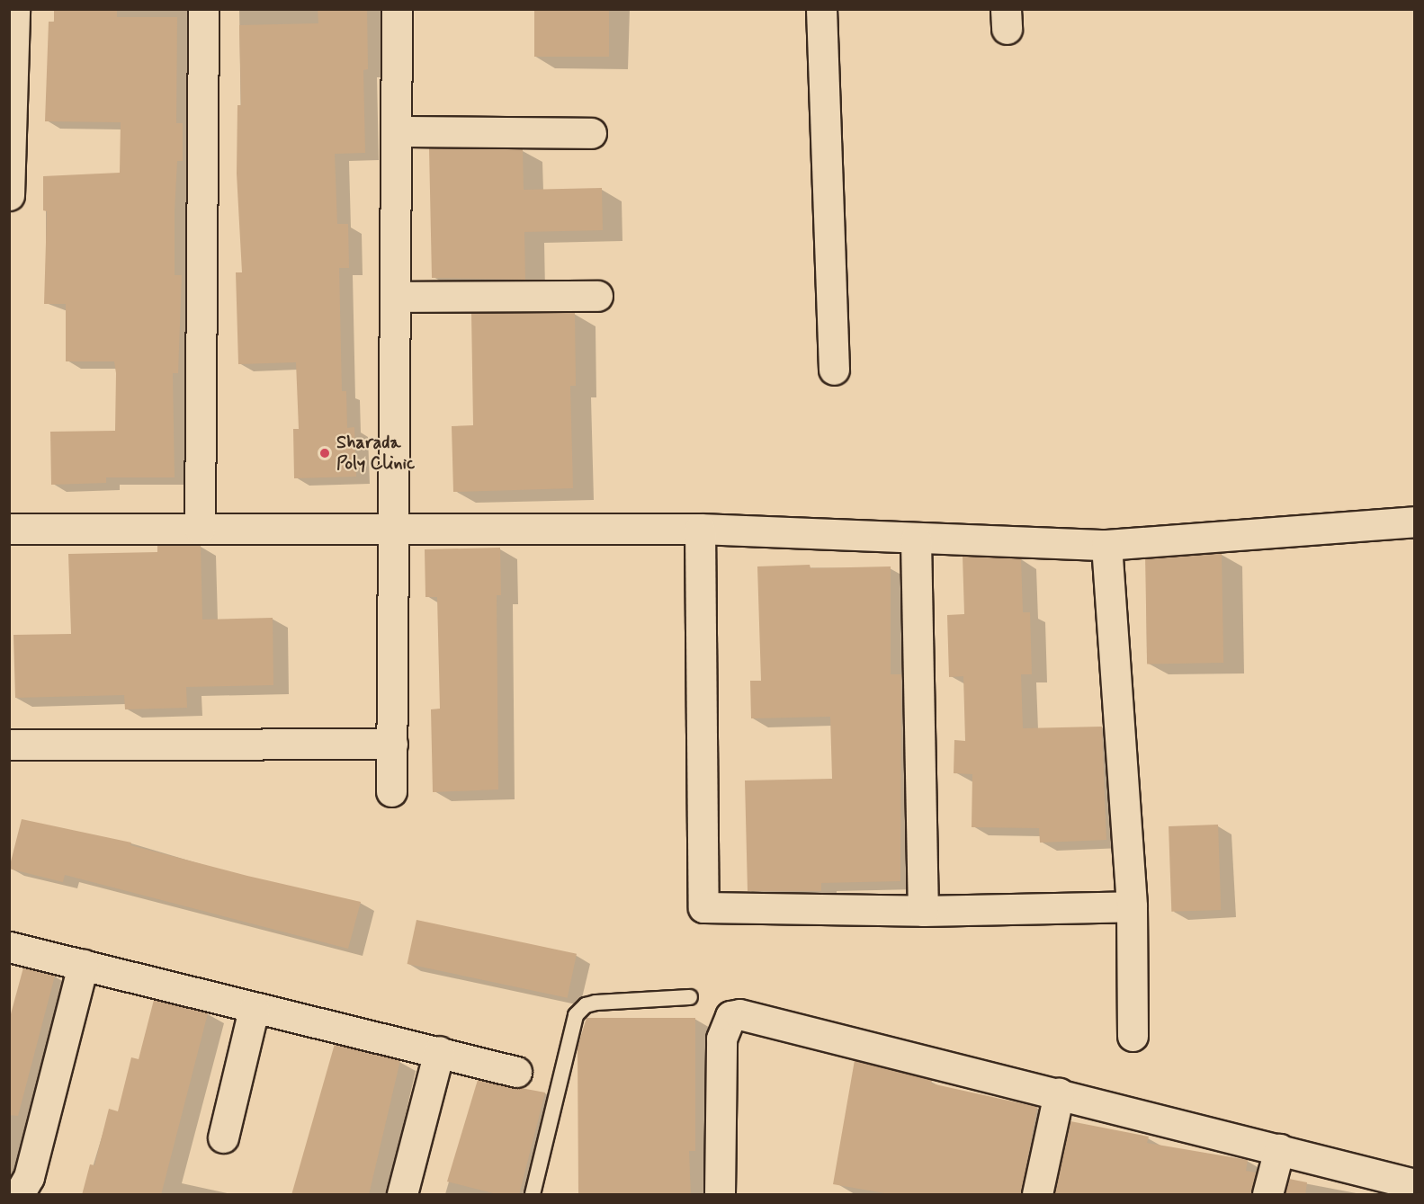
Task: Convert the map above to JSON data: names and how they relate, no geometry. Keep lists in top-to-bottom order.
{
  "places": ["Sharada Poly Clinic"]
}
